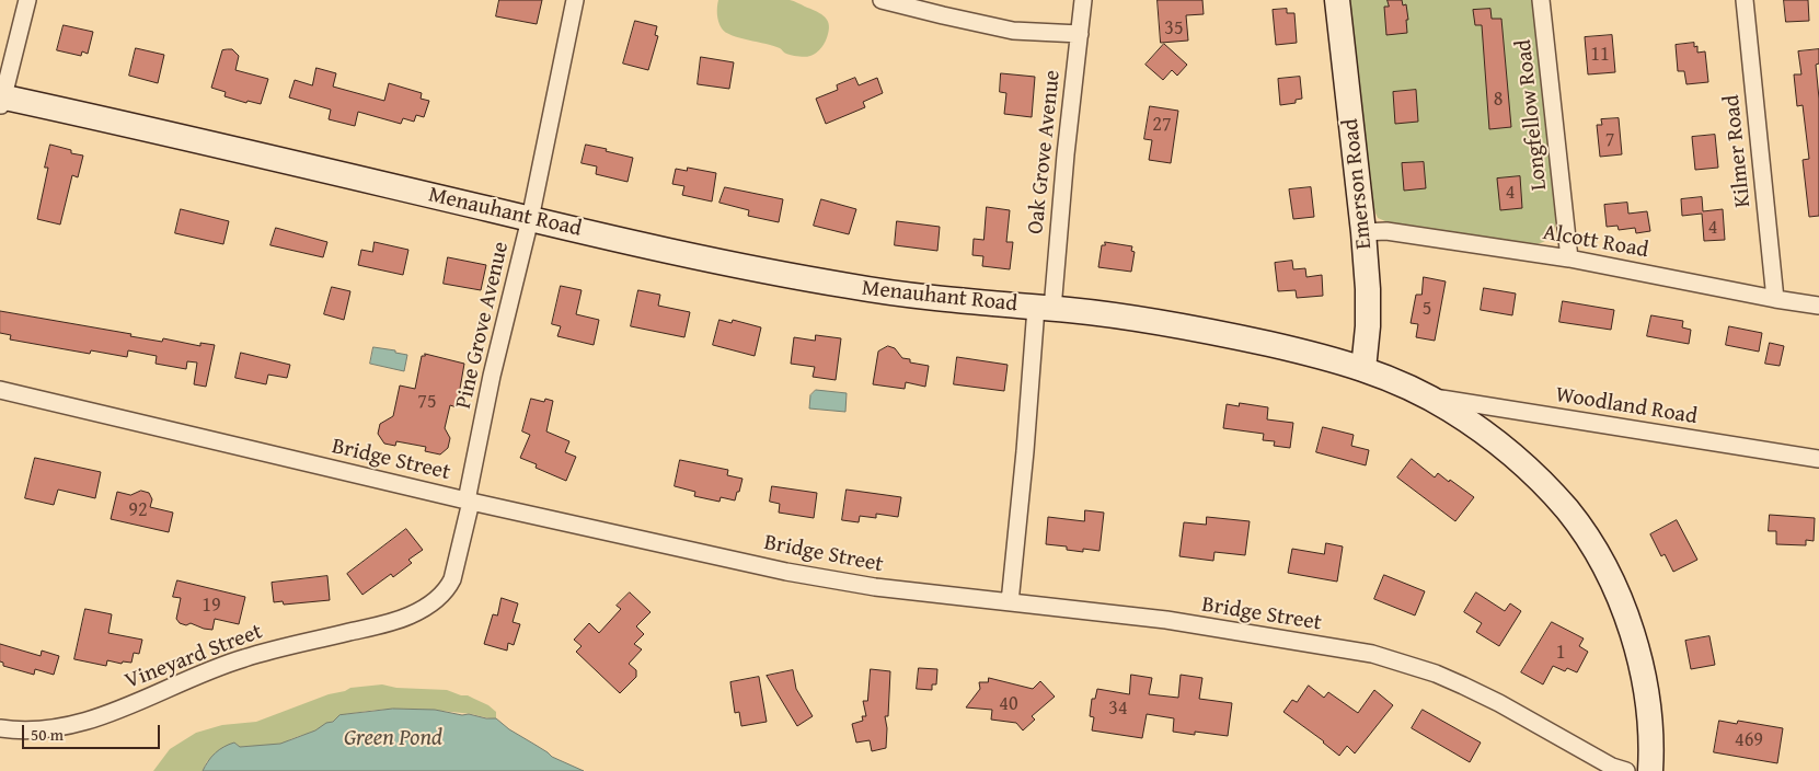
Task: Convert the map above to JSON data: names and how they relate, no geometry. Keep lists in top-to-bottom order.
{
  "streets": {
    "main road": ["Emerson Road", "Menauhant Road"],
    "street": [
      "Longfellow Road",
      "Kilmer Road",
      "Oak Grove Avenue",
      "Alcott Road",
      "Pine Grove Avenue",
      "Woodland Road",
      "Bridge Street",
      "Vineyard Street"
    ]
  },
  "crossings": [
    ["Longfellow Road", "Alcott Road"],
    ["Kilmer Road", "Alcott Road"],
    ["Oak Grove Avenue", "Menauhant Road"],
    ["Oak Grove Avenue", "Bridge Street"],
    ["Emerson Road", "Menauhant Road"],
    ["Emerson Road", "Alcott Road"],
    ["Menauhant Road", "Pine Grove Avenue"],
    ["Menauhant Road", "Woodland Road"],
    ["Pine Grove Avenue", "Bridge Street"],
    ["Pine Grove Avenue", "Vineyard Street"]
  ],
  "water": ["Green Pond"],
  "house_numbers": [
    "35",
    "11",
    "8",
    "27",
    "7",
    "4",
    "4",
    "5",
    "75",
    "92",
    "19",
    "1",
    "40",
    "34",
    "469"
  ],
  "scale_bar": "50 m"
}
